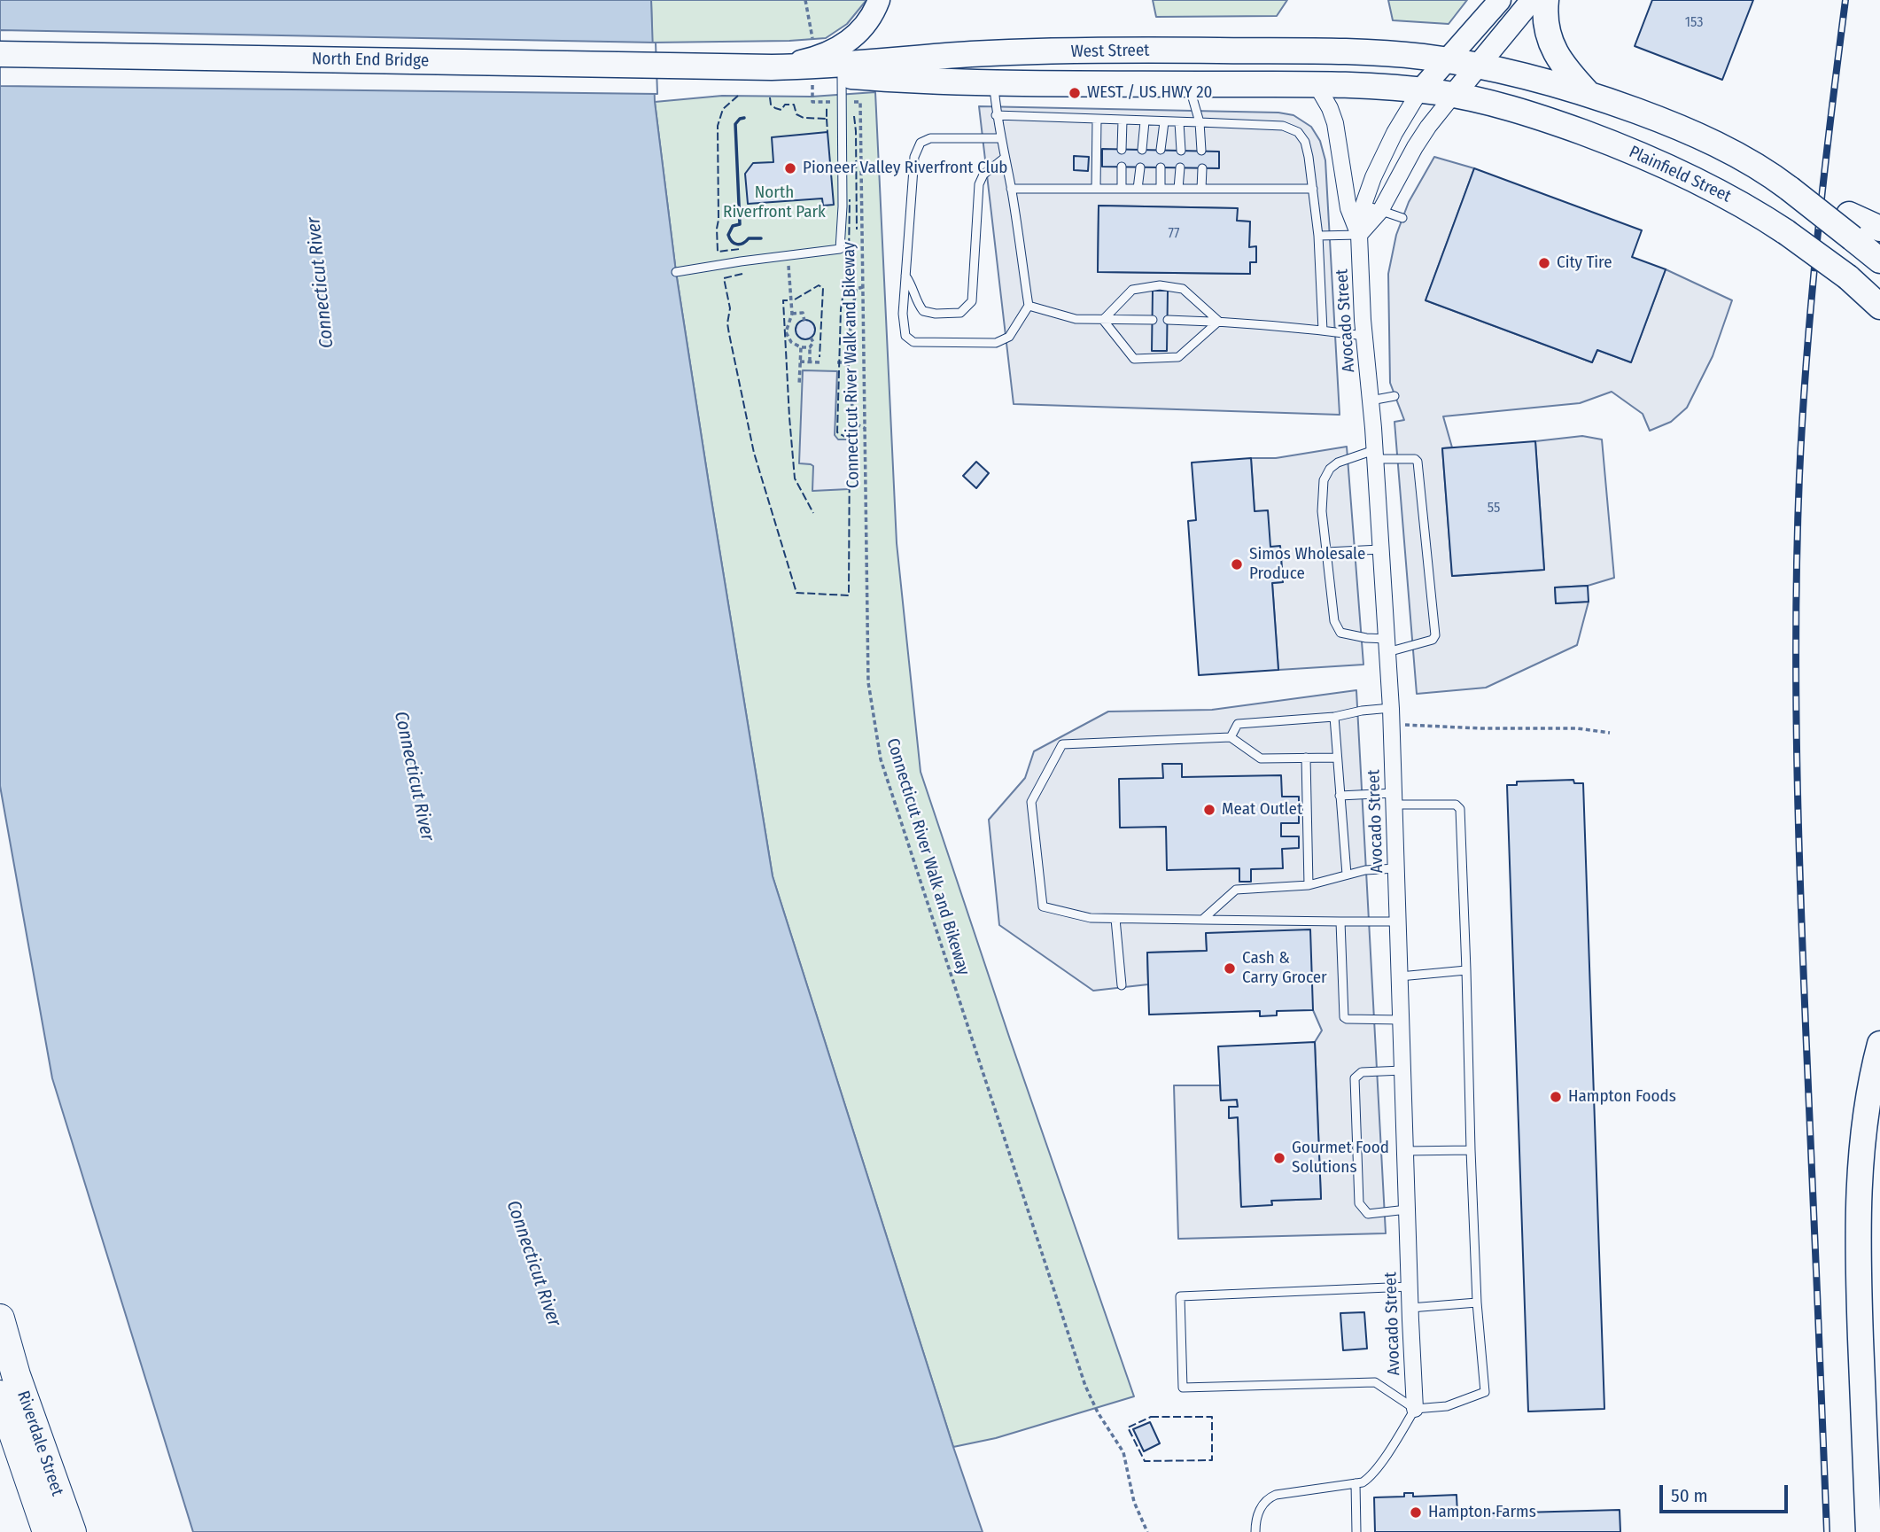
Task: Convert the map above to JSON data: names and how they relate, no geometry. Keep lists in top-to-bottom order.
{
  "streets": {
    "highway": ["Riverdale Street"],
    "main road": ["West Street", "North End Bridge", "Plainfield Street"],
    "street": ["Avocado Street"],
    "path": ["Connecticut River Walk and Bikeway"]
  },
  "crossings": [
    ["West Street", "North End Bridge"],
    ["West Street", "Plainfield Street"],
    ["West Street", "Avocado Street"],
    ["Plainfield Street", "Avocado Street"]
  ],
  "water": ["Connecticut River"],
  "parks": ["North Riverfront Park"],
  "places": [
    "WEST / US HWY 20",
    "Pioneer Valley Riverfront Club",
    "City Tire",
    "Simos Wholesale Produce",
    "Meat Outlet",
    "Cash & Carry Grocer",
    "Hampton Foods",
    "Gourmet Food Solutions",
    "Hampton Farms"
  ],
  "house_numbers": ["153", "77", "55"],
  "scale_bar": "50 m"
}
